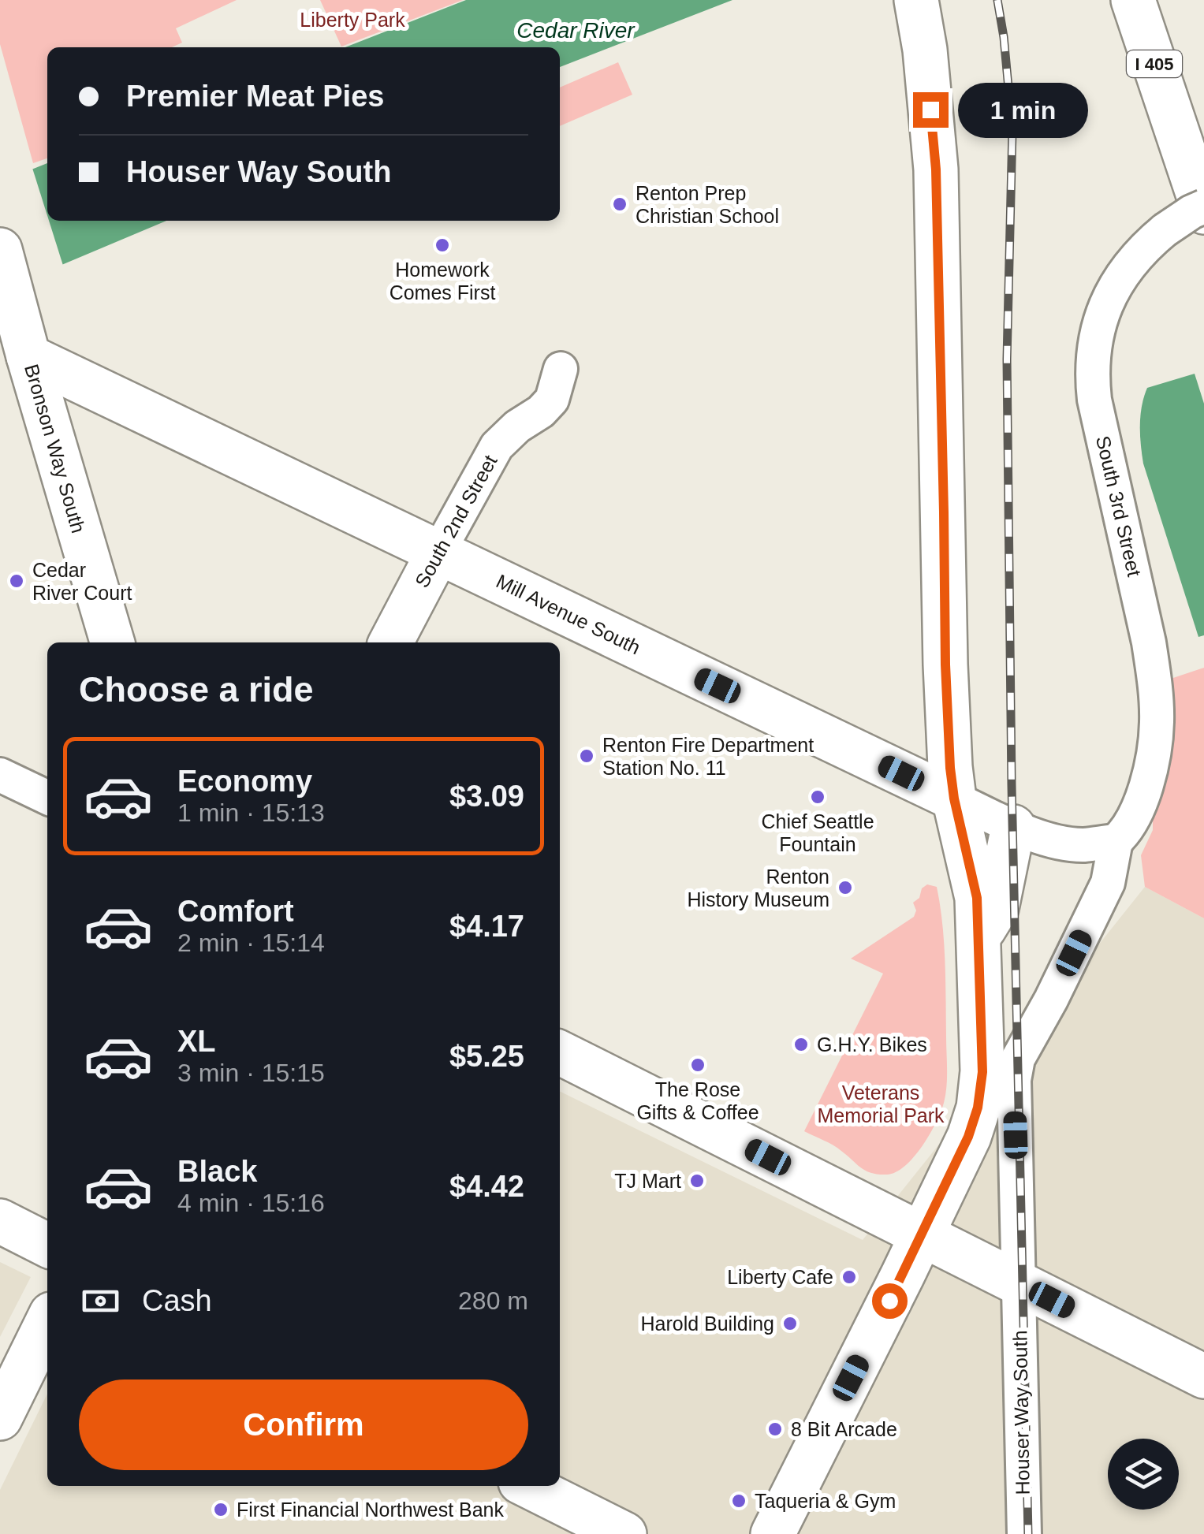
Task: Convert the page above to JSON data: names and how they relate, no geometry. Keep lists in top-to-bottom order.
{
  "streets": {
    "main road": [
      "I 405",
      "Bronson Way South",
      "South 2nd Street",
      "Mill Avenue South"
    ],
    "street": ["South 3rd Street", "Houser Way South"]
  },
  "crossings": [
    ["I 405", "South 3rd Street"],
    ["Bronson Way South", "Mill Avenue South"],
    ["South 3rd Street", "Mill Avenue South"],
    ["South 3rd Street", "Houser Way South"],
    ["South 2nd Street", "Mill Avenue South"],
    ["Mill Avenue South", "Houser Way South"]
  ],
  "water": ["Cedar River"],
  "parks": ["Liberty Park", "Veterans Memorial Park"],
  "places": [
    "Renton Prep Christian School",
    "Homework Comes First",
    "Cedar River Court",
    "Renton Fire Department Station No. 11",
    "Chief Seattle Fountain",
    "Renton History Museum",
    "G.H.Y. Bikes",
    "The Rose Gifts & Coffee",
    "TJ Mart",
    "Liberty Cafe",
    "Harold Building",
    "8 Bit Arcade",
    "Taqueria & Gym",
    "First Financial Northwest Bank"
  ],
  "page": {
    "banner": ["Premier Meat Pies", "Houser Way South"],
    "bubble": "1 min",
    "heading": "Choose a ride",
    "list": [
      {
        "name": "Economy",
        "note": "1 min · 15:13",
        "value": "$3.09"
      },
      {
        "name": "Comfort",
        "note": "2 min · 15:14",
        "value": "$4.17"
      },
      {
        "name": "XL",
        "note": "3 min · 15:15",
        "value": "$5.25"
      },
      {
        "name": "Black",
        "note": "4 min · 15:16",
        "value": "$4.42"
      }
    ],
    "pay": ["Cash", "280 m"],
    "buttons": "Confirm"
  }
}
